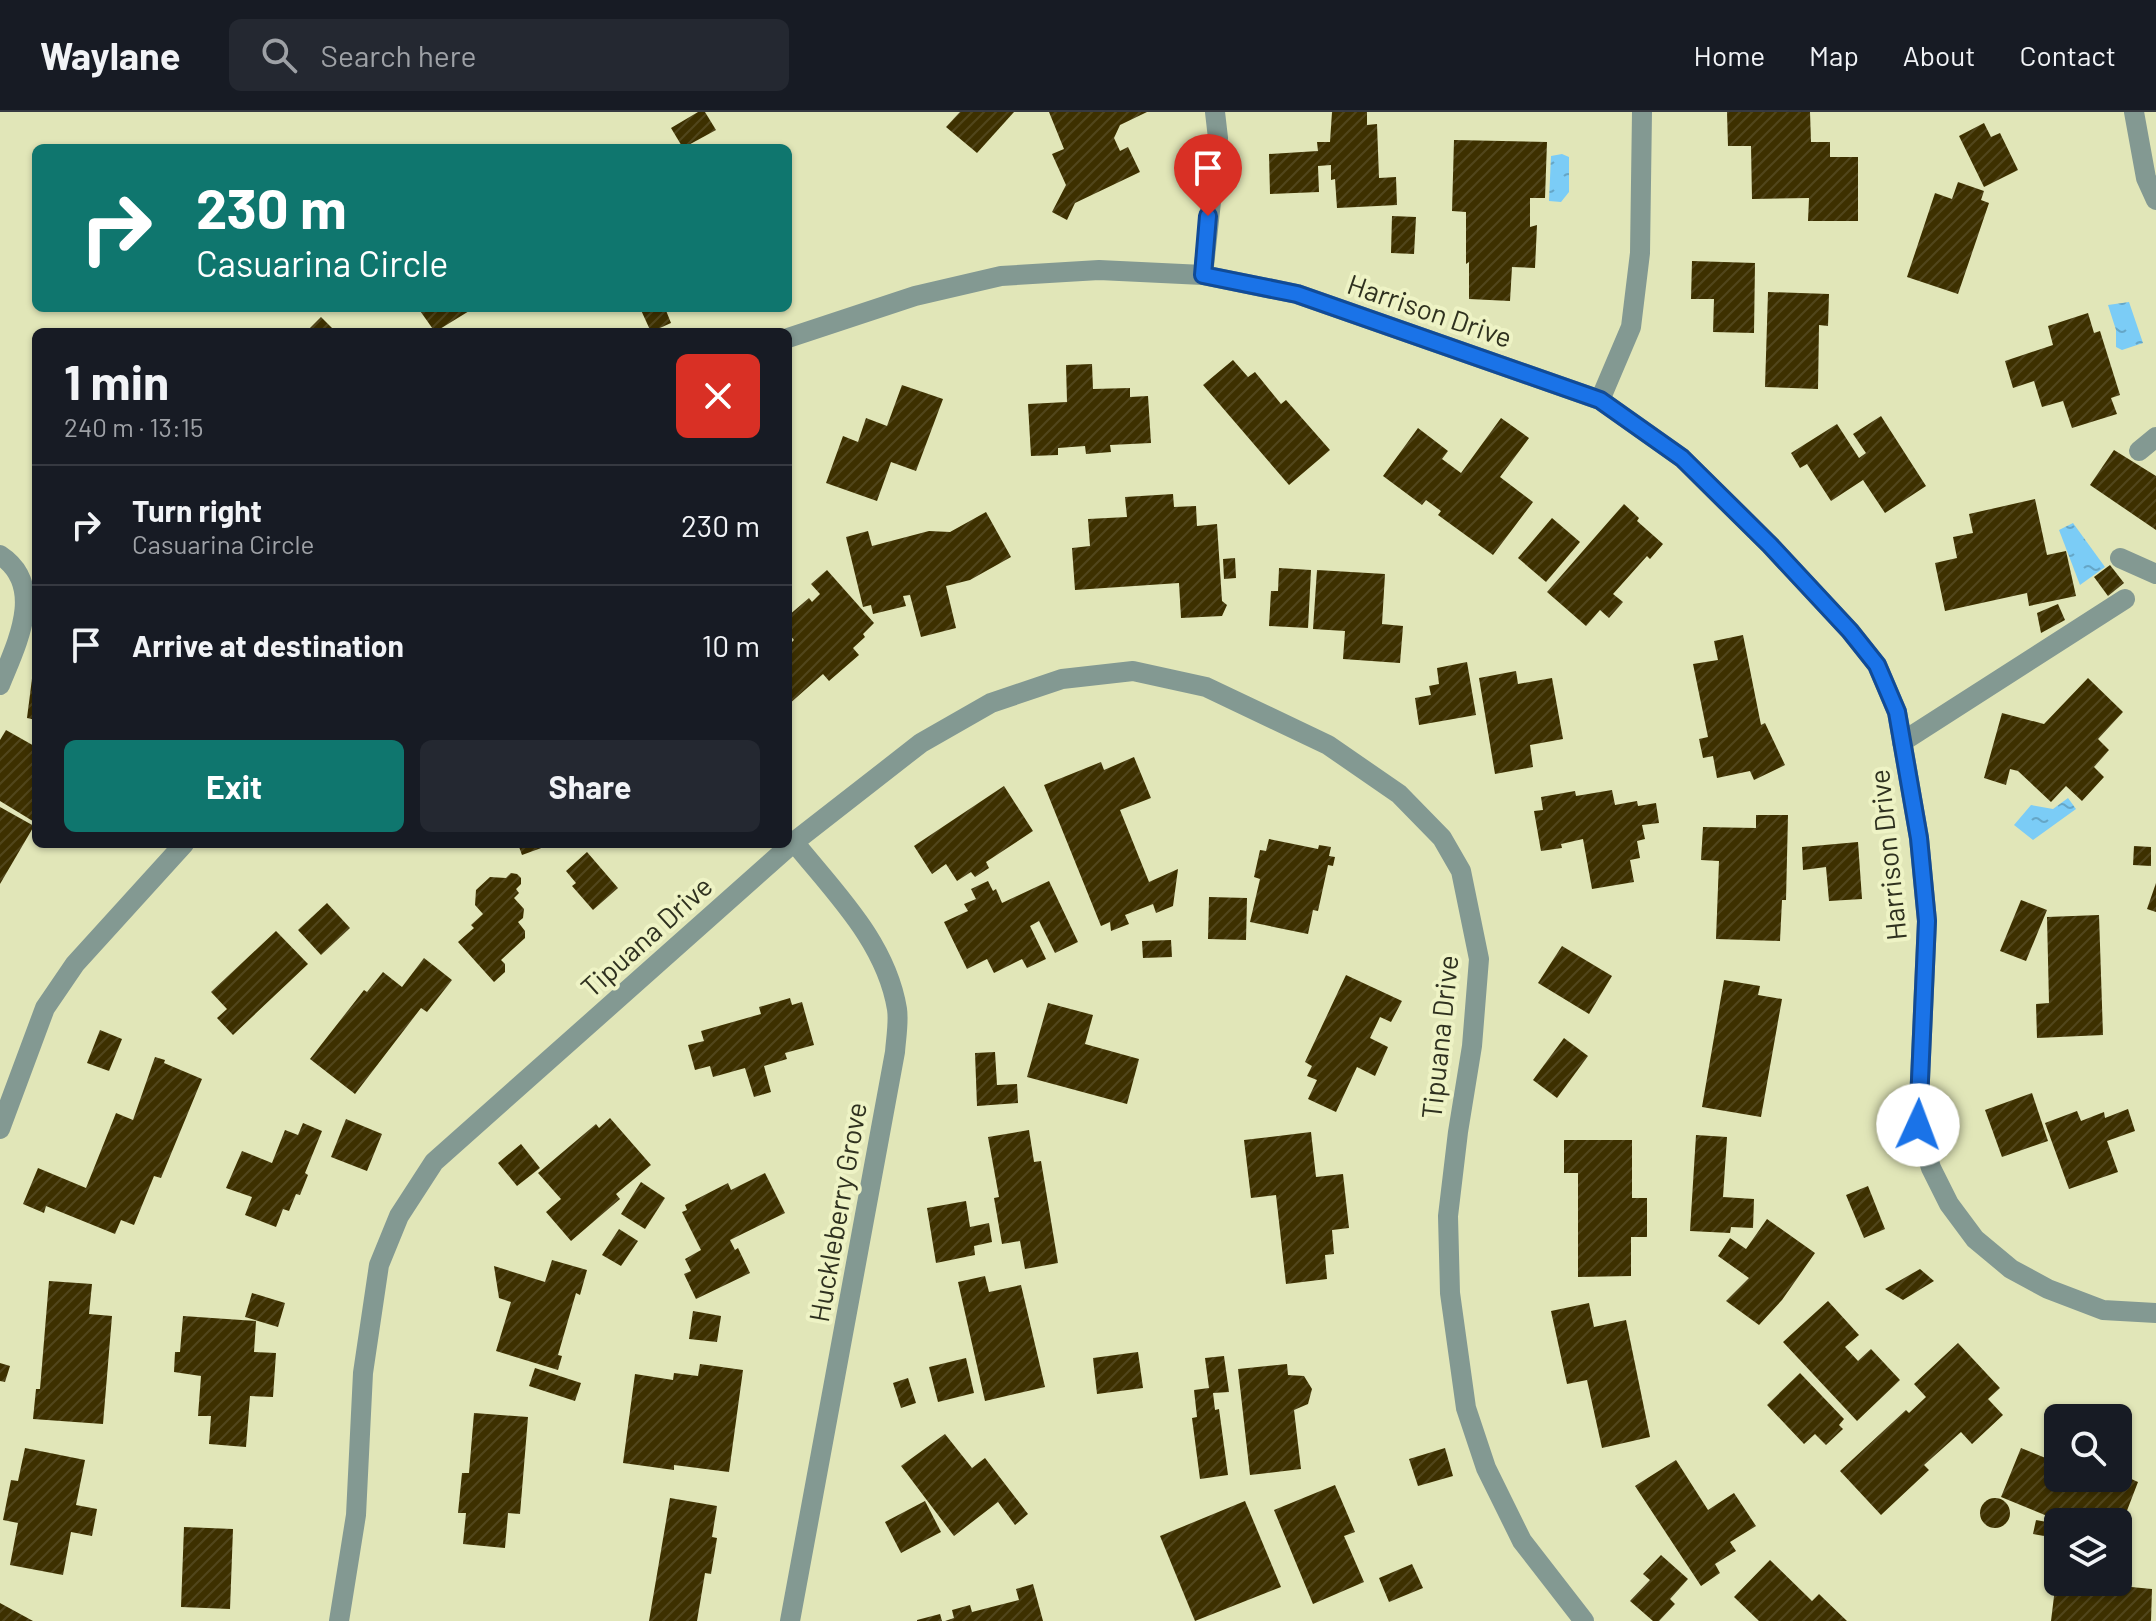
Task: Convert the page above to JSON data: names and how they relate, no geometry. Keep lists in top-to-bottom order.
{
  "streets": {
    "street": ["Harrison Drive", "Tipuana Drive", "Huckleberry Grove"]
  },
  "crossings": [
    ["Tipuana Drive", "Huckleberry Grove"]
  ],
  "page": {
    "header": "Waylane",
    "search": "Search here",
    "nav": [
      "Home",
      "Map",
      "About",
      "Contact"
    ],
    "turn": ["230 m", "Casuarina Circle"],
    "heading": ["1 min", "240 m · 13:15"],
    "list": [
      {
        "name": "Turn right",
        "note": "Casuarina Circle",
        "value": "230 m"
      },
      {
        "name": "Arrive at destination",
        "value": "10 m"
      }
    ],
    "buttons": ["Exit", "Share"]
  }
}
